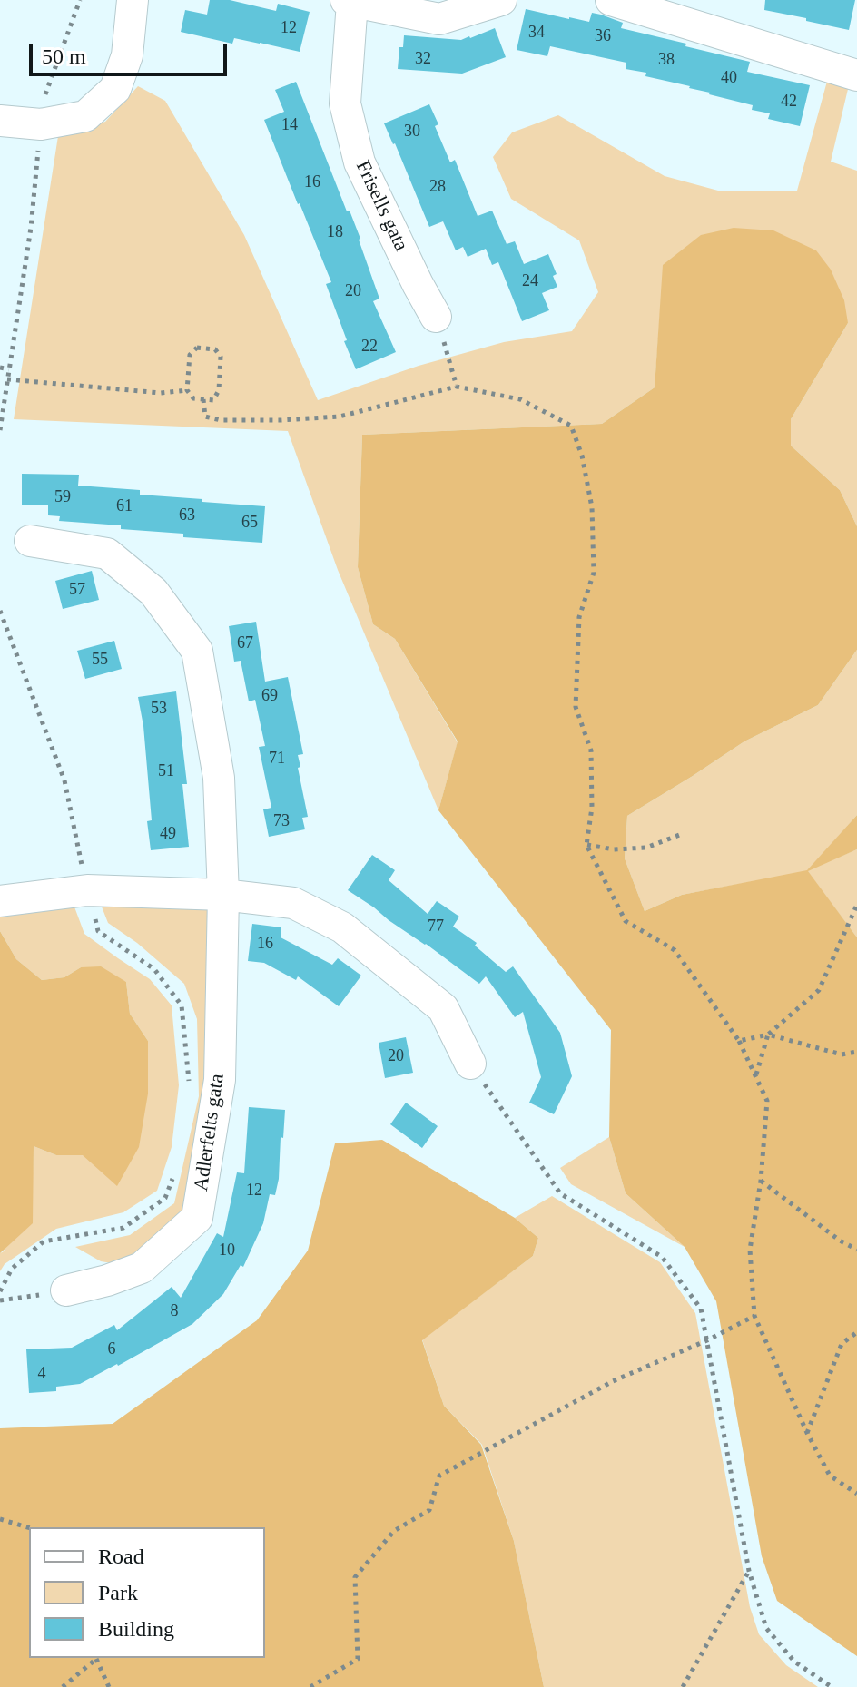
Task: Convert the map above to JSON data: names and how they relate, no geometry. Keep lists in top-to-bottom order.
{
  "streets": {
    "street": ["Frisells gata", "Adlerfelts gata"]
  },
  "house_numbers": [
    "12",
    "34",
    "36",
    "32",
    "38",
    "40",
    "42",
    "14",
    "30",
    "16",
    "28",
    "18",
    "24",
    "20",
    "22",
    "59",
    "61",
    "63",
    "65",
    "57",
    "67",
    "55",
    "69",
    "53",
    "71",
    "51",
    "73",
    "49",
    "77",
    "16",
    "20",
    "12",
    "10",
    "8",
    "6",
    "4"
  ],
  "legend": ["Road", "Park", "Building"],
  "scale_bar": "50 m"
}
